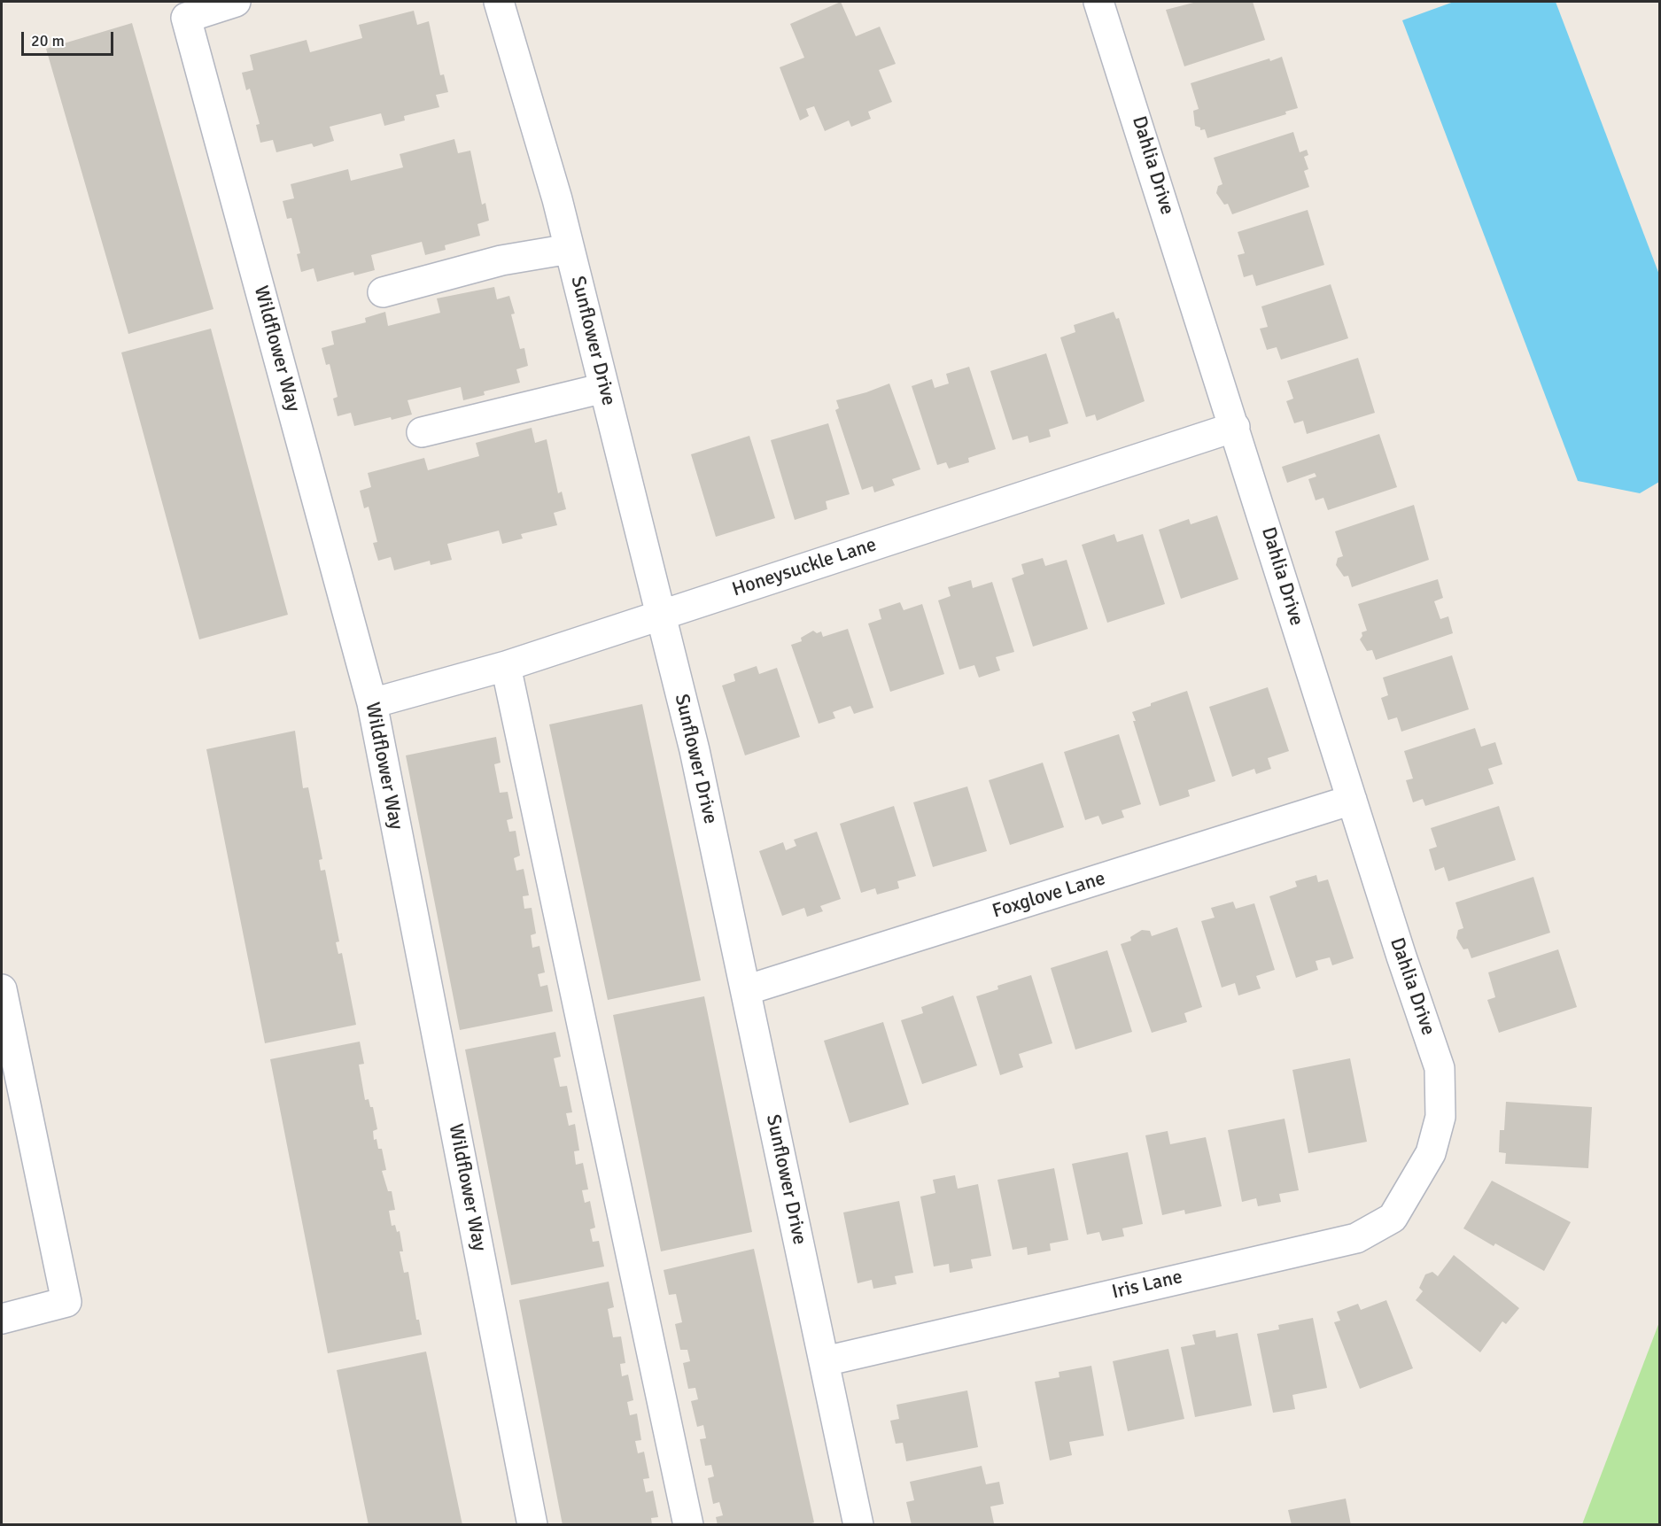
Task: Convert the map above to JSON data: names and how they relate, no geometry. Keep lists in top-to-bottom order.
{
  "streets": {
    "street": [
      "Dahlia Drive",
      "Sunflower Drive",
      "Wildflower Way",
      "Honeysuckle Lane",
      "Foxglove Lane",
      "Iris Lane"
    ]
  },
  "crossings": [
    ["Dahlia Drive", "Honeysuckle Lane"],
    ["Dahlia Drive", "Foxglove Lane"],
    ["Dahlia Drive", "Iris Lane"],
    ["Sunflower Drive", "Honeysuckle Lane"],
    ["Sunflower Drive", "Foxglove Lane"],
    ["Sunflower Drive", "Iris Lane"],
    ["Wildflower Way", "Honeysuckle Lane"]
  ],
  "scale_bar": "20 m"
}
